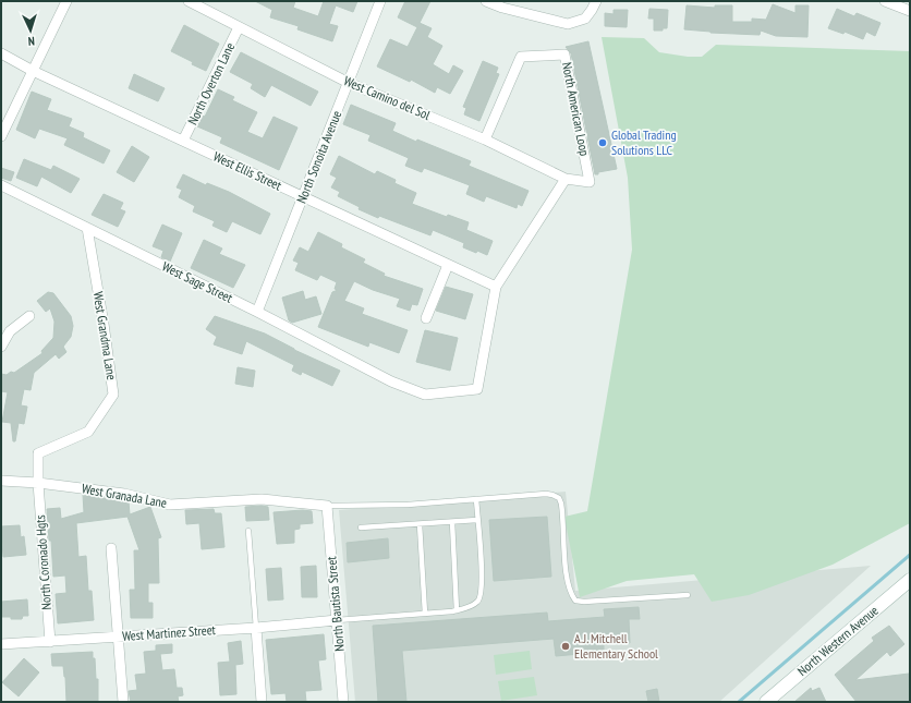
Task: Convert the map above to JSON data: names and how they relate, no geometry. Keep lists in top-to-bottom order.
{
  "streets": {
    "street": [
      "North Overton Lane",
      "West Camino del Sol",
      "North American Loop",
      "North Sonoita Avenue",
      "West Ellis Street",
      "West Sage Street",
      "West Grandma Lane",
      "West Granada Lane",
      "North Coronado Hgts",
      "North Bautista Street",
      "West Martinez Street",
      "North Western Avenue"
    ]
  },
  "crossings": [
    ["North Overton Lane", "West Camino del Sol"],
    ["North Overton Lane", "West Ellis Street"],
    ["West Camino del Sol", "North American Loop"],
    ["West Camino del Sol", "North Sonoita Avenue"],
    ["North Sonoita Avenue", "West Ellis Street"],
    ["North Sonoita Avenue", "West Sage Street"],
    ["West Ellis Street", "West Sage Street"],
    ["West Sage Street", "West Grandma Lane"],
    ["West Grandma Lane", "West Granada Lane"],
    ["West Grandma Lane", "North Coronado Hgts"],
    ["West Granada Lane", "North Coronado Hgts"],
    ["West Granada Lane", "North Bautista Street"],
    ["North Coronado Hgts", "West Martinez Street"],
    ["North Bautista Street", "West Martinez Street"]
  ],
  "places": ["Global Trading Solutions LLC", "A.J. Mitchell Elementary School"],
  "north": "bottom"
}
